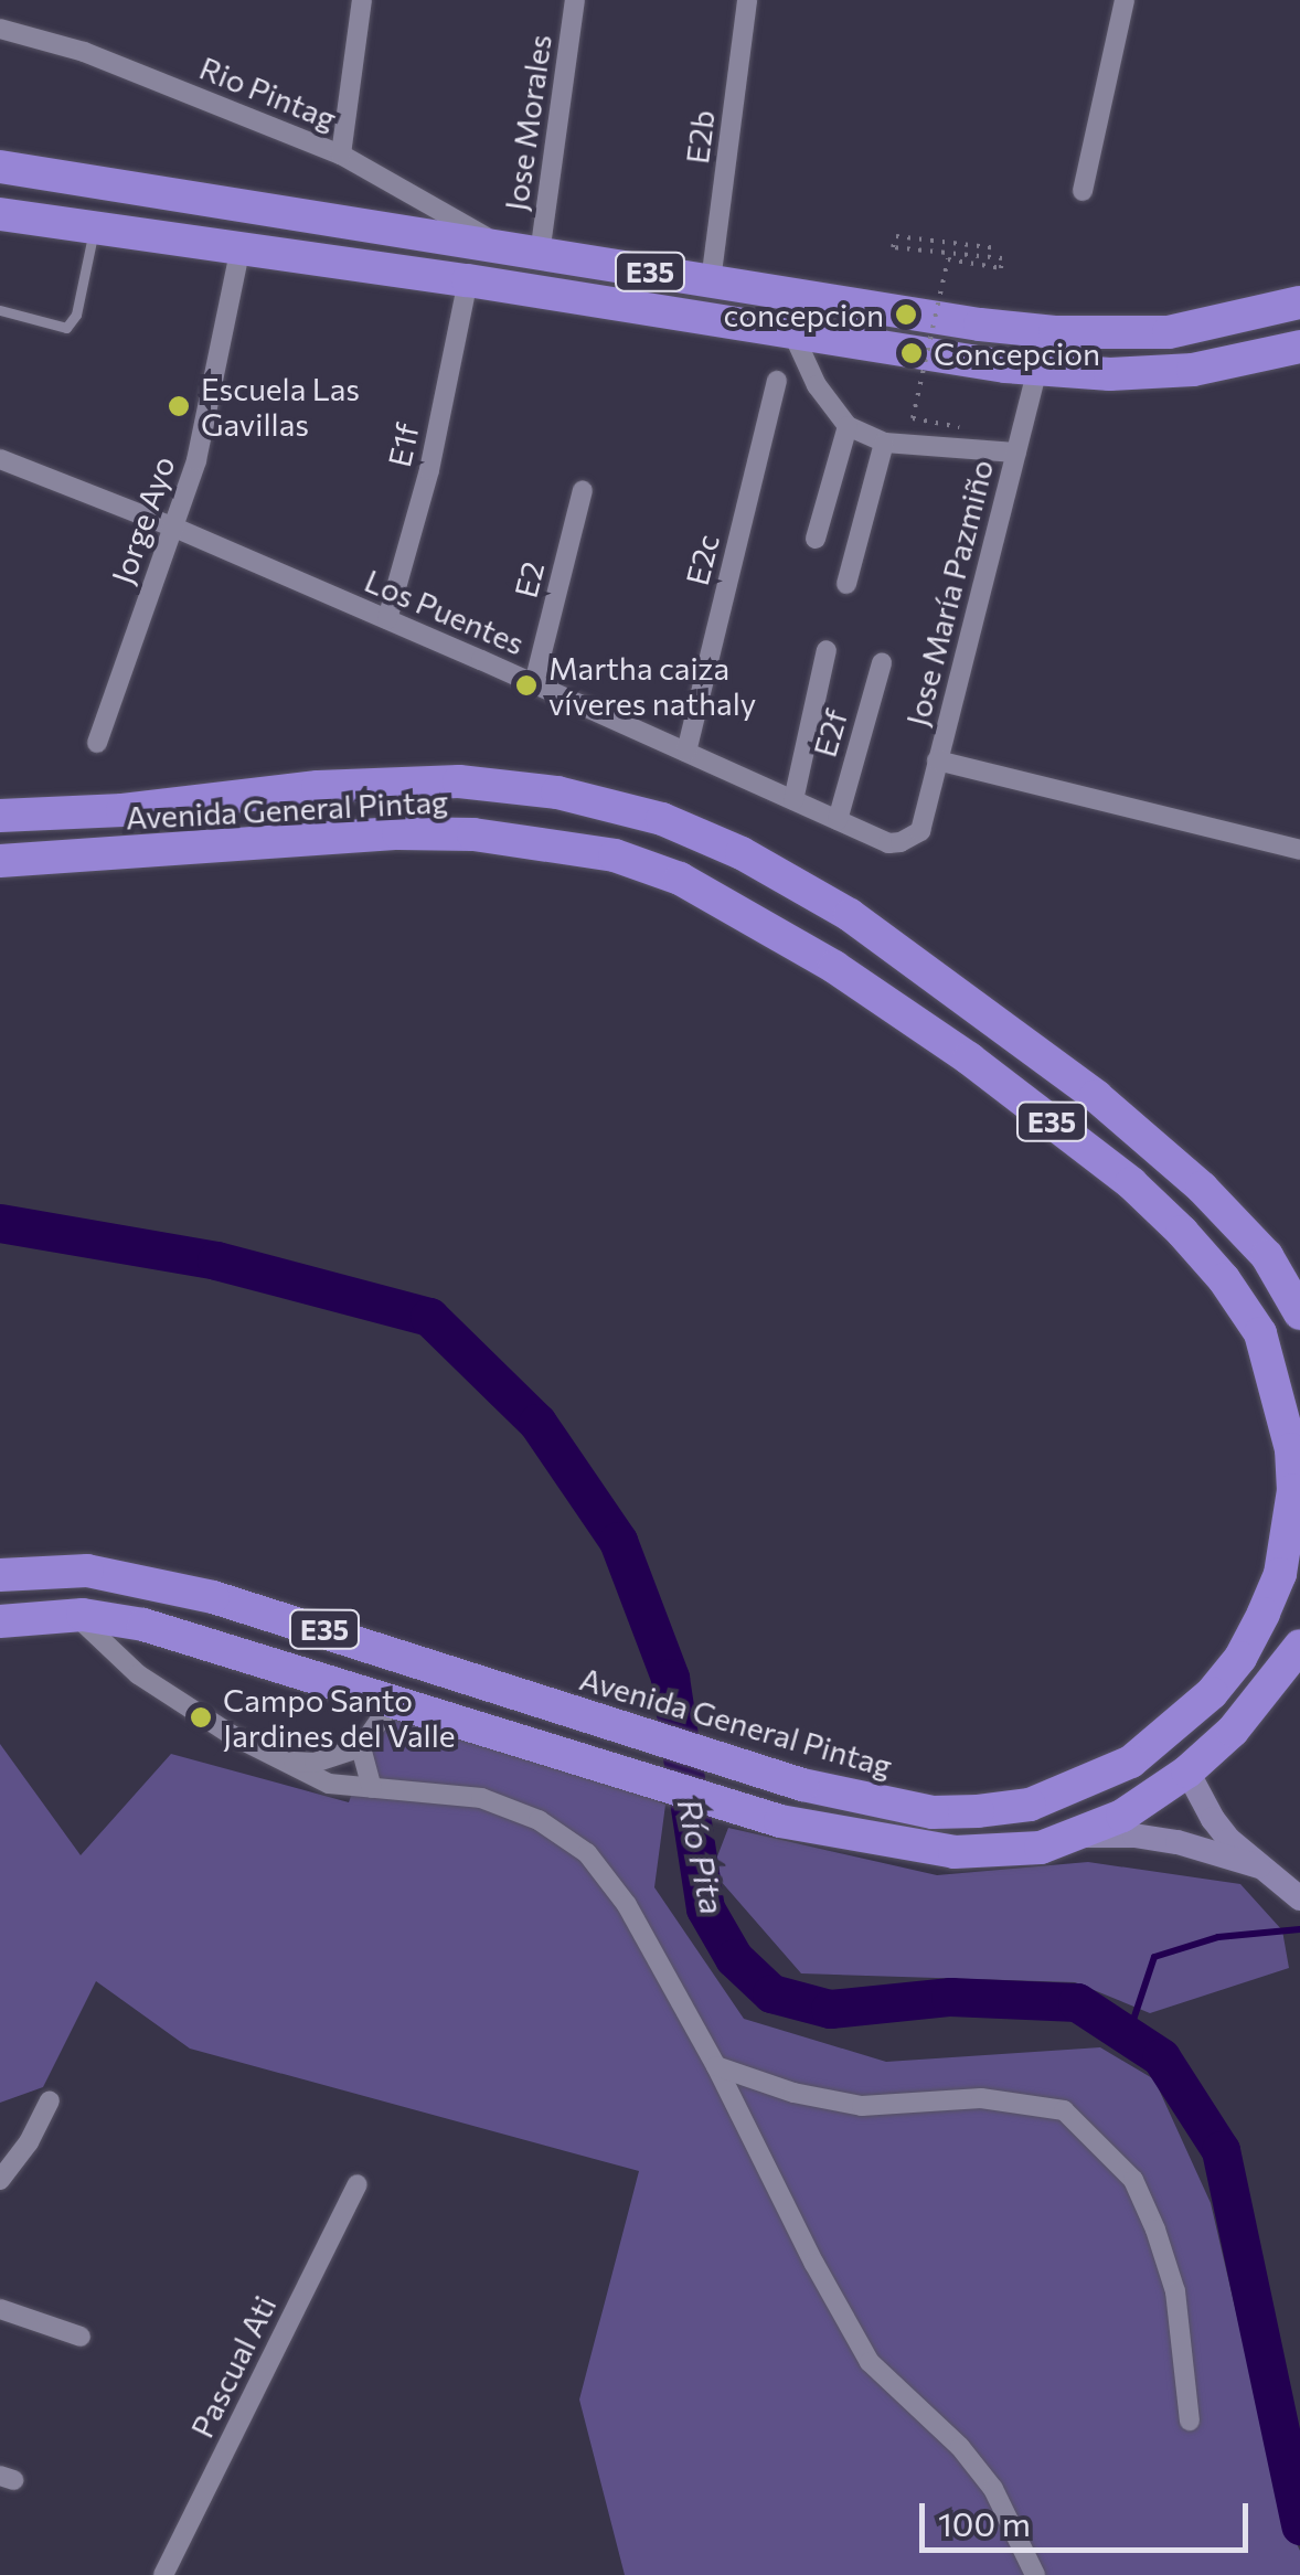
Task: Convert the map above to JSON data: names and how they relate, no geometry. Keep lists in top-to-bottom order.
{
  "streets": {
    "highway": ["E35", "Avenida General Pintag"],
    "street": [
      "Rio Pintag",
      "Jose Morales",
      "E2b",
      "E1f",
      "Jorge Ayo",
      "E2c",
      "E2",
      "Jose María Pazmiño",
      "Los Puentes",
      "E2f",
      "Pascual Ati"
    ]
  },
  "crossings": [
    ["Rio Pintag", "E35"],
    ["Jose Morales", "E35"],
    ["E2b", "E35"],
    ["E35", "E1f"],
    ["E35", "Jorge Ayo"],
    ["E35", "Jose María Pazmiño"],
    ["E1f", "Los Puentes"],
    ["Jorge Ayo", "Los Puentes"],
    ["E2c", "Los Puentes"],
    ["E2", "Los Puentes"],
    ["Jose María Pazmiño", "Los Puentes"],
    ["Los Puentes", "E2f"]
  ],
  "water": ["Río Pita"],
  "places": [
    "concepcion",
    "Concepcion",
    "Escuela Las Gavillas",
    "Martha caiza víveres nathaly",
    "Campo Santo Jardines del Valle"
  ],
  "scale_bar": "100 m"
}
